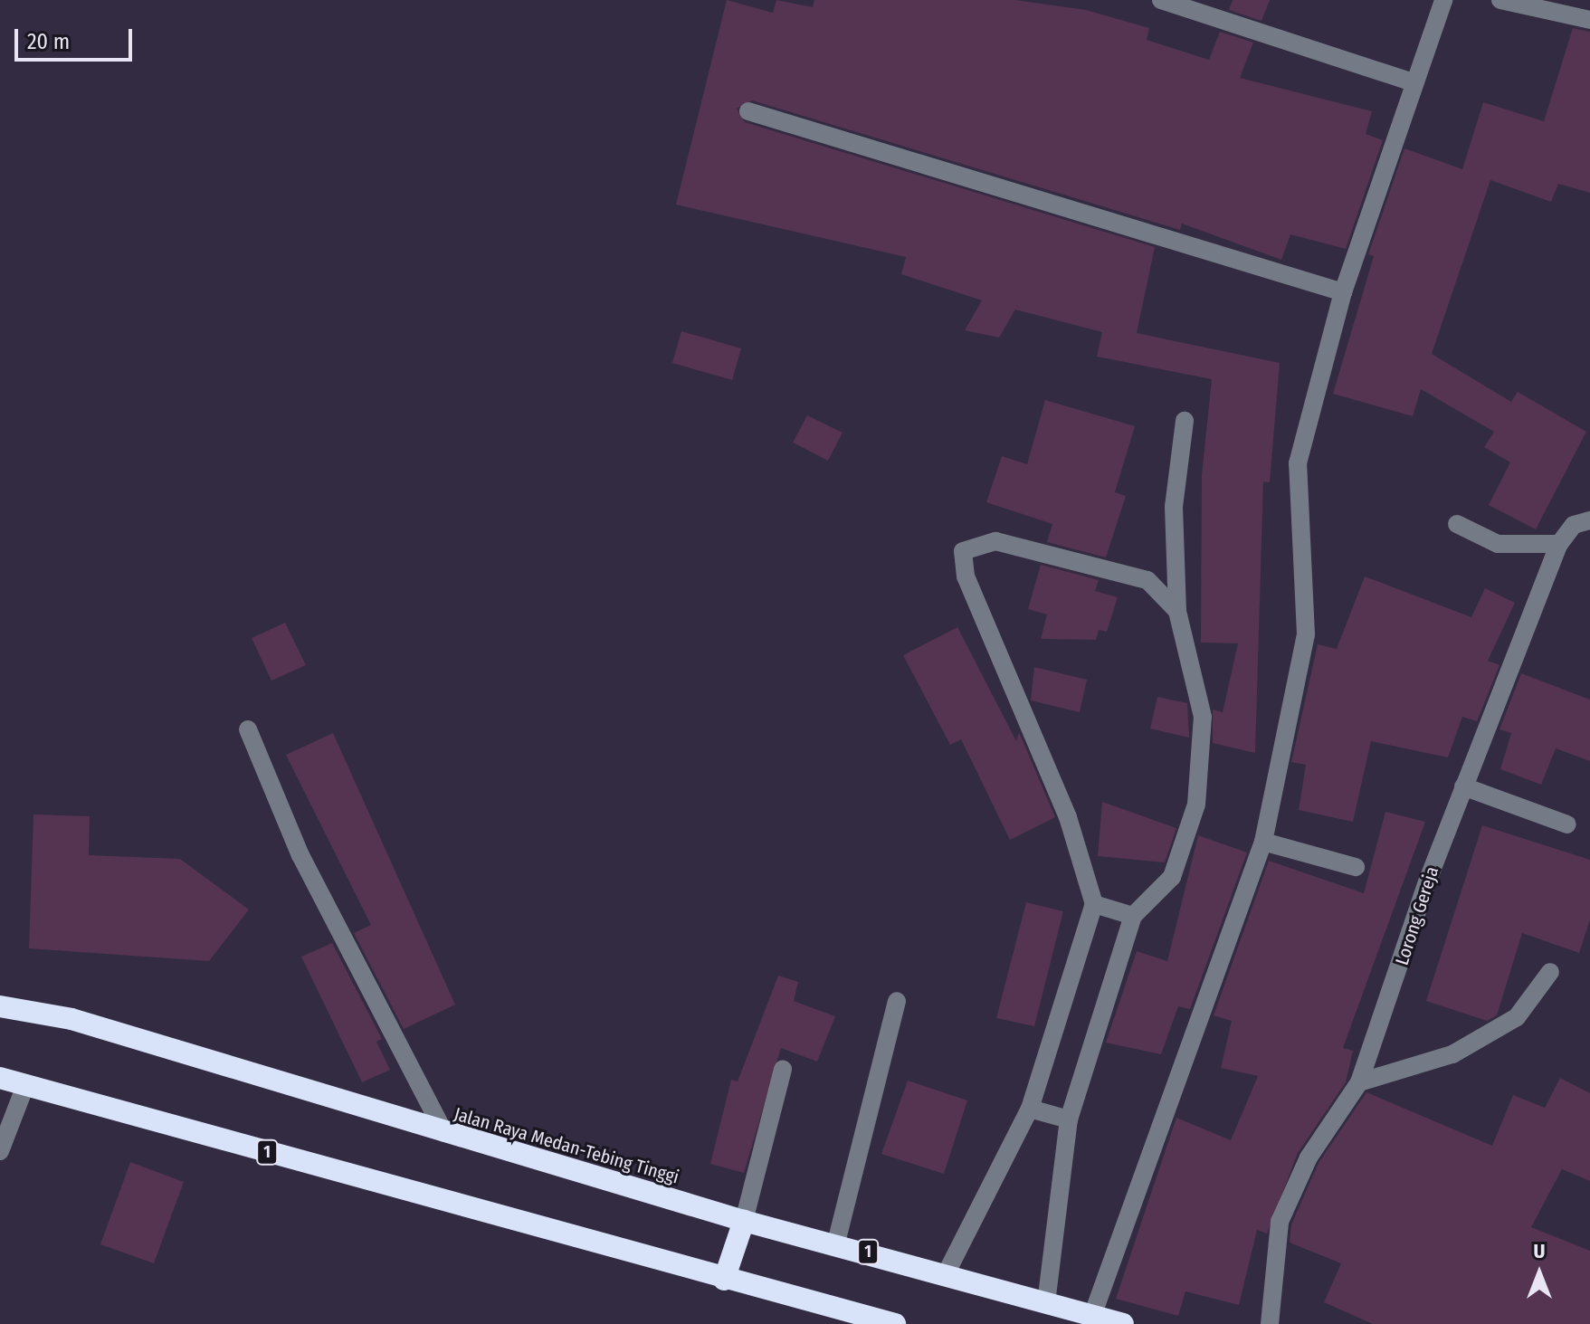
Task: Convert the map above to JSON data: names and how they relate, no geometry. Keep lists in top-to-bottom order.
{
  "streets": {
    "highway": ["Jalan Raya Medan-Tebing Tinggi", "1"],
    "street": ["Lorong Gereja"]
  },
  "scale_bar": "20 m",
  "north": "top"
}
